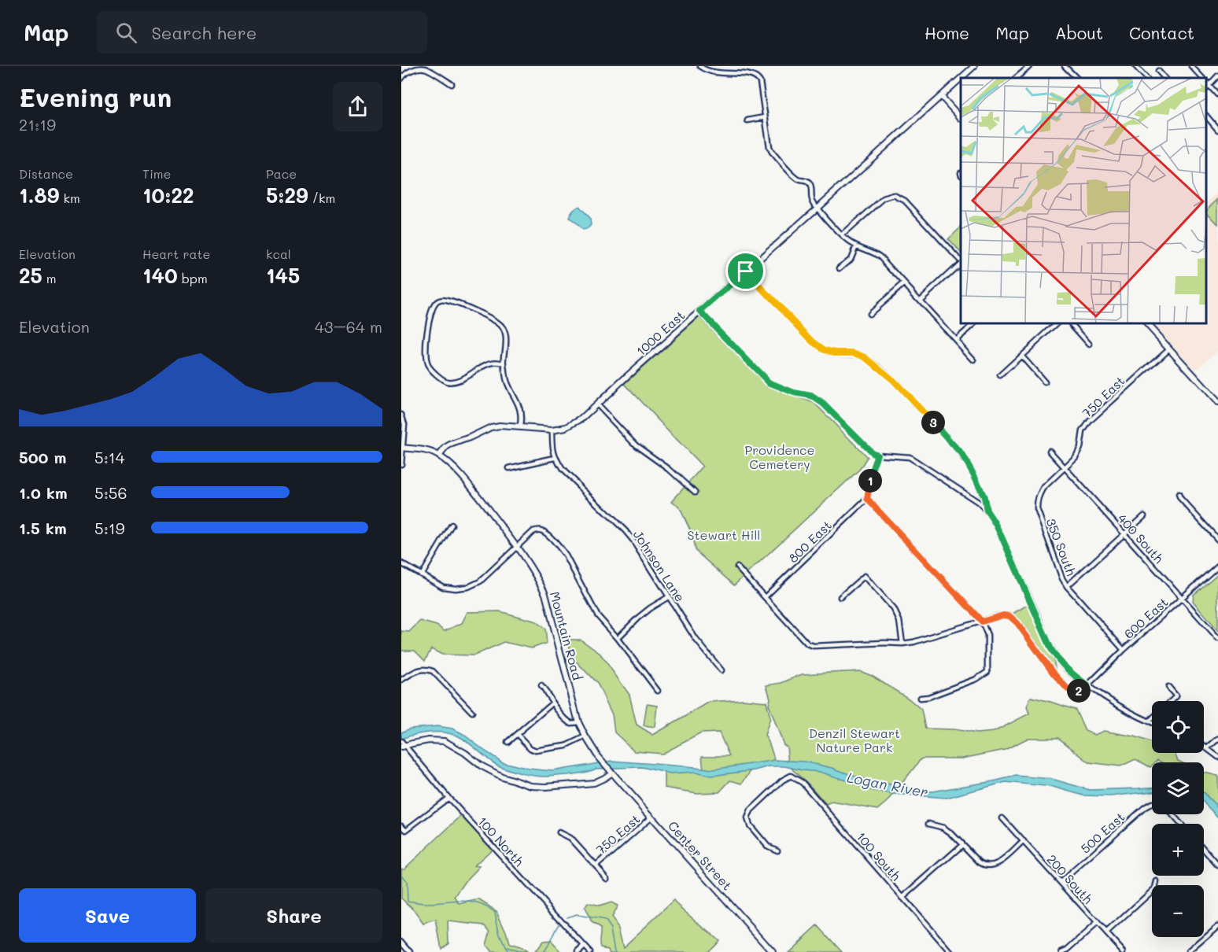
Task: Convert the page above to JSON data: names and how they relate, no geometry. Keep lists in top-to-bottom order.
{
  "streets": {
    "street": [
      "1000 East",
      "750 East",
      "400 South",
      "800 East",
      "350 South",
      "Johnson Lane",
      "600 East",
      "Mountain Road",
      "500 East",
      "100 North",
      "Center Street",
      "100 South",
      "200 South"
    ]
  },
  "crossings": [
    ["1000 East", "Mountain Road"],
    ["750 East", "400 South"],
    ["750 East", "350 South"],
    ["750 East", "Center Street"],
    ["400 South", "350 South"],
    ["400 South", "600 East"],
    ["350 South", "600 East"],
    ["Mountain Road", "Center Street"],
    ["500 East", "200 South"]
  ],
  "water": ["Logan River"],
  "parks": ["Providence Cemetery", "Stewart Hill", "Denzil Stewart Nature Park"],
  "page": {
    "header": "Map",
    "search": "Search here",
    "nav": [
      "Home",
      "Map",
      "About",
      "Contact"
    ],
    "heading": ["Evening run", "21:19"],
    "stats": [
      ["Distance", "1.89 km"],
      ["Time", "10:22"],
      ["Pace", "5:29 /km"],
      ["Elevation", "25 m"],
      ["Heart rate", "140 bpm"],
      ["kcal", "145"]
    ],
    "chart": ["Elevation", "43–64 m"],
    "pins": ["3", "1", "2"],
    "list": [
      {
        "name": "500 m",
        "note": "5:14"
      },
      {
        "name": "1.0 km",
        "note": "5:56"
      },
      {
        "name": "1.5 km",
        "note": "5:19"
      }
    ],
    "map_buttons": ["+", "−"],
    "buttons": ["Save", "Share"]
  }
}
